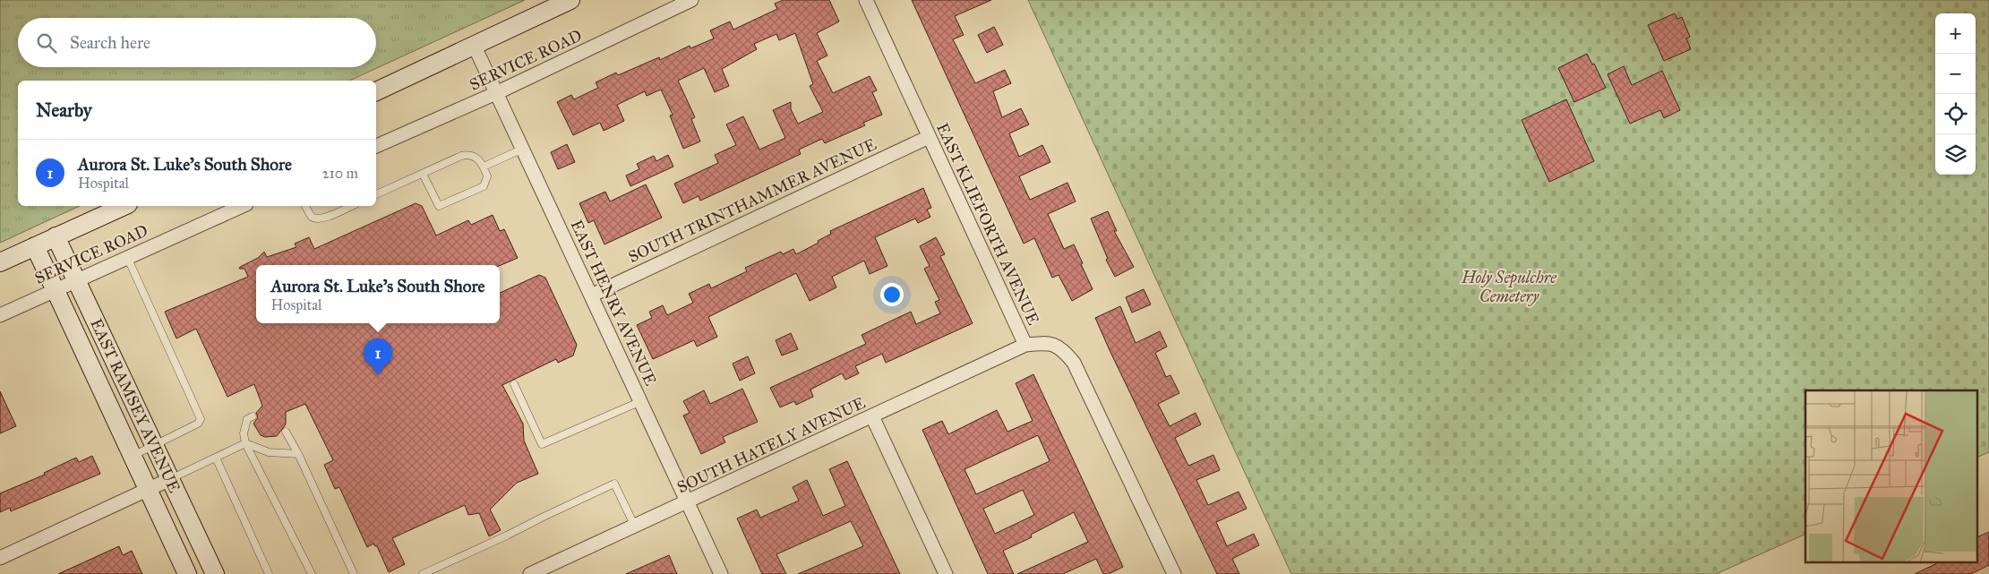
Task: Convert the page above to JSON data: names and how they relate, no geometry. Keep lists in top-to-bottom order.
{
  "streets": {
    "street": [
      "SERVICE ROAD",
      "SOUTH TRINTHAMMER AVENUE",
      "EAST KLIEFORTH AVENUE",
      "EAST HENRY AVENUE",
      "EAST RAMSEY AVENUE",
      "SOUTH HATELY AVENUE"
    ]
  },
  "crossings": [
    ["SERVICE ROAD", "EAST HENRY AVENUE"],
    ["SERVICE ROAD", "EAST RAMSEY AVENUE"],
    ["SOUTH TRINTHAMMER AVENUE", "EAST KLIEFORTH AVENUE"],
    ["SOUTH TRINTHAMMER AVENUE", "EAST HENRY AVENUE"],
    ["EAST KLIEFORTH AVENUE", "SOUTH HATELY AVENUE"],
    ["EAST HENRY AVENUE", "SOUTH HATELY AVENUE"]
  ],
  "parks": ["Holy Sepulchre Cemetery"],
  "page": {
    "map_buttons": ["+", "−"],
    "search": "Search here",
    "heading": "Nearby",
    "list": [
      {
        "mark": "1",
        "name": "Aurora St. Luke's South Shore",
        "note": "Hospital",
        "value": "210 m"
      }
    ],
    "popup": ["Aurora St. Luke's South Shore", "Hospital"],
    "pins": "1"
  }
}
